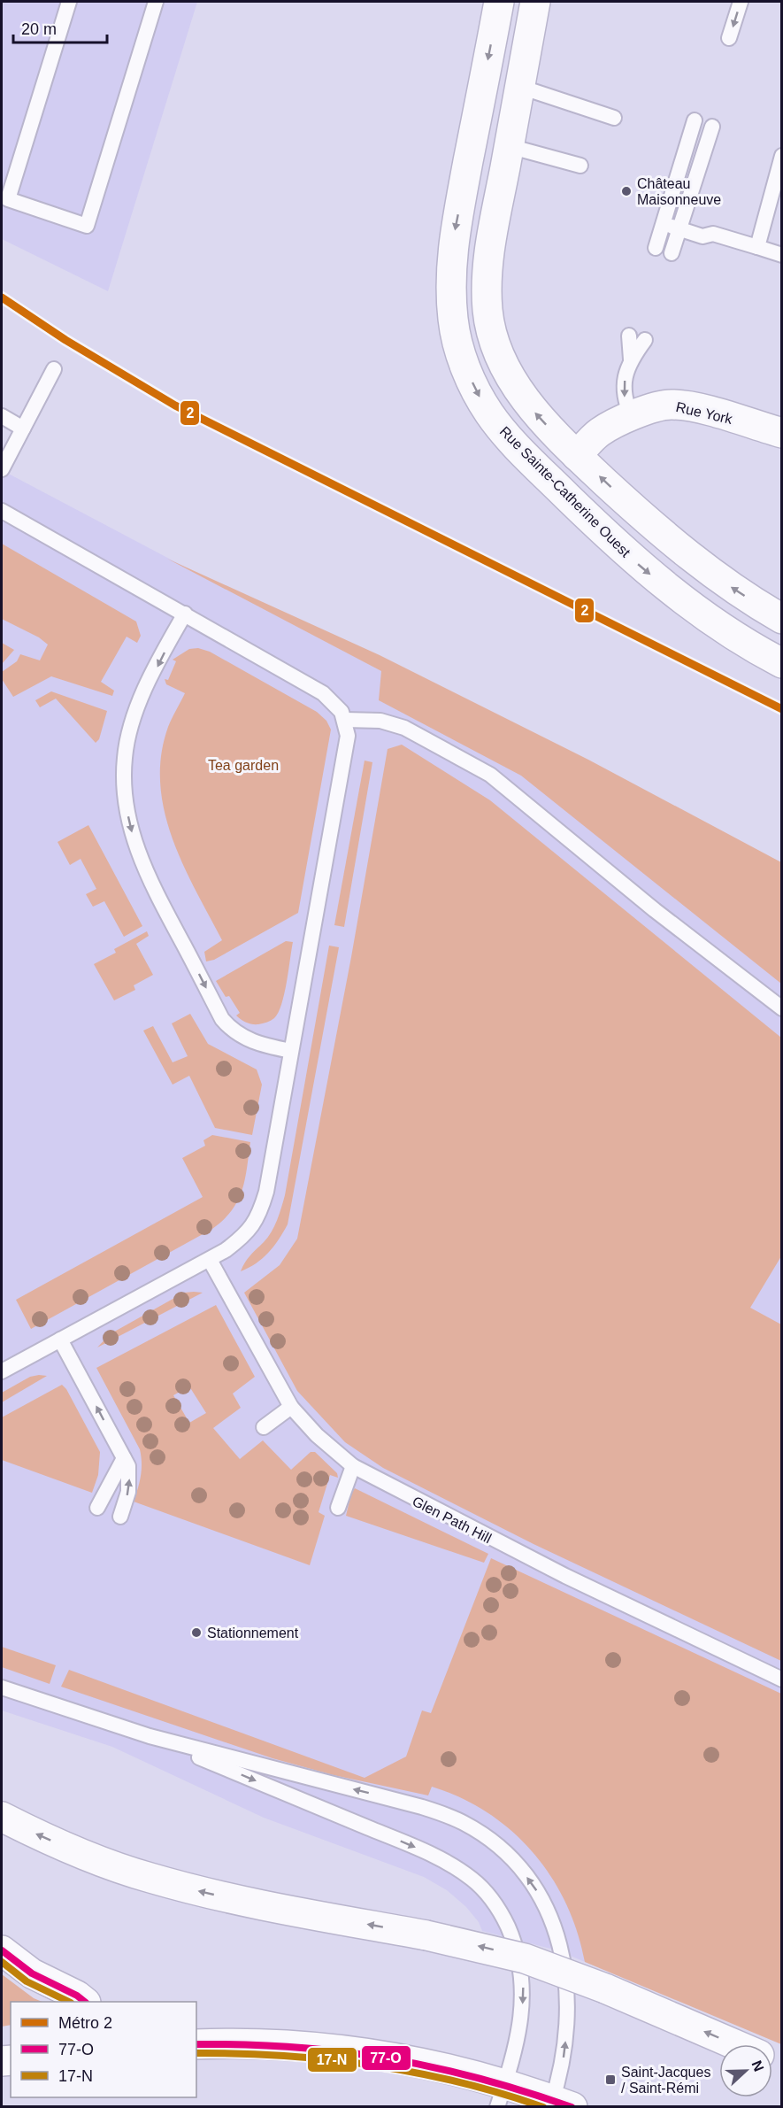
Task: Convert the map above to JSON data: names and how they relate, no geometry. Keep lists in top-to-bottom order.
{
  "streets": {
    "main road": ["Rue York", "Rue Sainte-Catherine Ouest"],
    "lane": ["Glen Path Hill"]
  },
  "parks": ["Tea garden"],
  "places": {
    "other": ["Château Maisonneuve", "Stationnement"],
    "transit": ["Saint-Jacques / Saint-Rémi"]
  },
  "lines": ["metro line 2", "transit line 77-O", "transit line 17-N"],
  "legend": ["Métro 2", "77-O", "17-N"],
  "scale_bar": "20 m",
  "north": "right"
}
